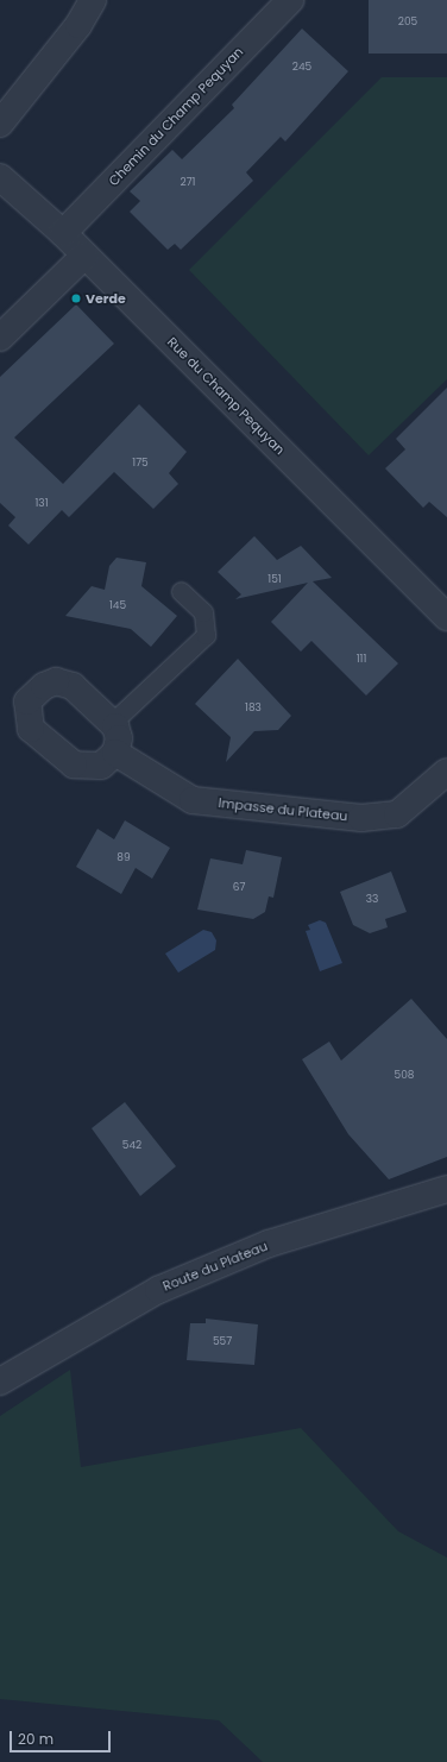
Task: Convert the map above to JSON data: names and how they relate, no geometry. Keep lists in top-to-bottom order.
{
  "streets": {
    "street": [
      "Chemin du Champ Pequyan",
      "Rue du Champ Pequyan",
      "Impasse du Plateau",
      "Route du Plateau"
    ]
  },
  "crossings": [
    ["Chemin du Champ Pequyan", "Rue du Champ Pequyan"]
  ],
  "places": ["Verde"],
  "house_numbers": [
    "205",
    "245",
    "271",
    "175",
    "131",
    "151",
    "145",
    "111",
    "183",
    "89",
    "67",
    "33",
    "508",
    "542",
    "557"
  ],
  "scale_bar": "20 m"
}
